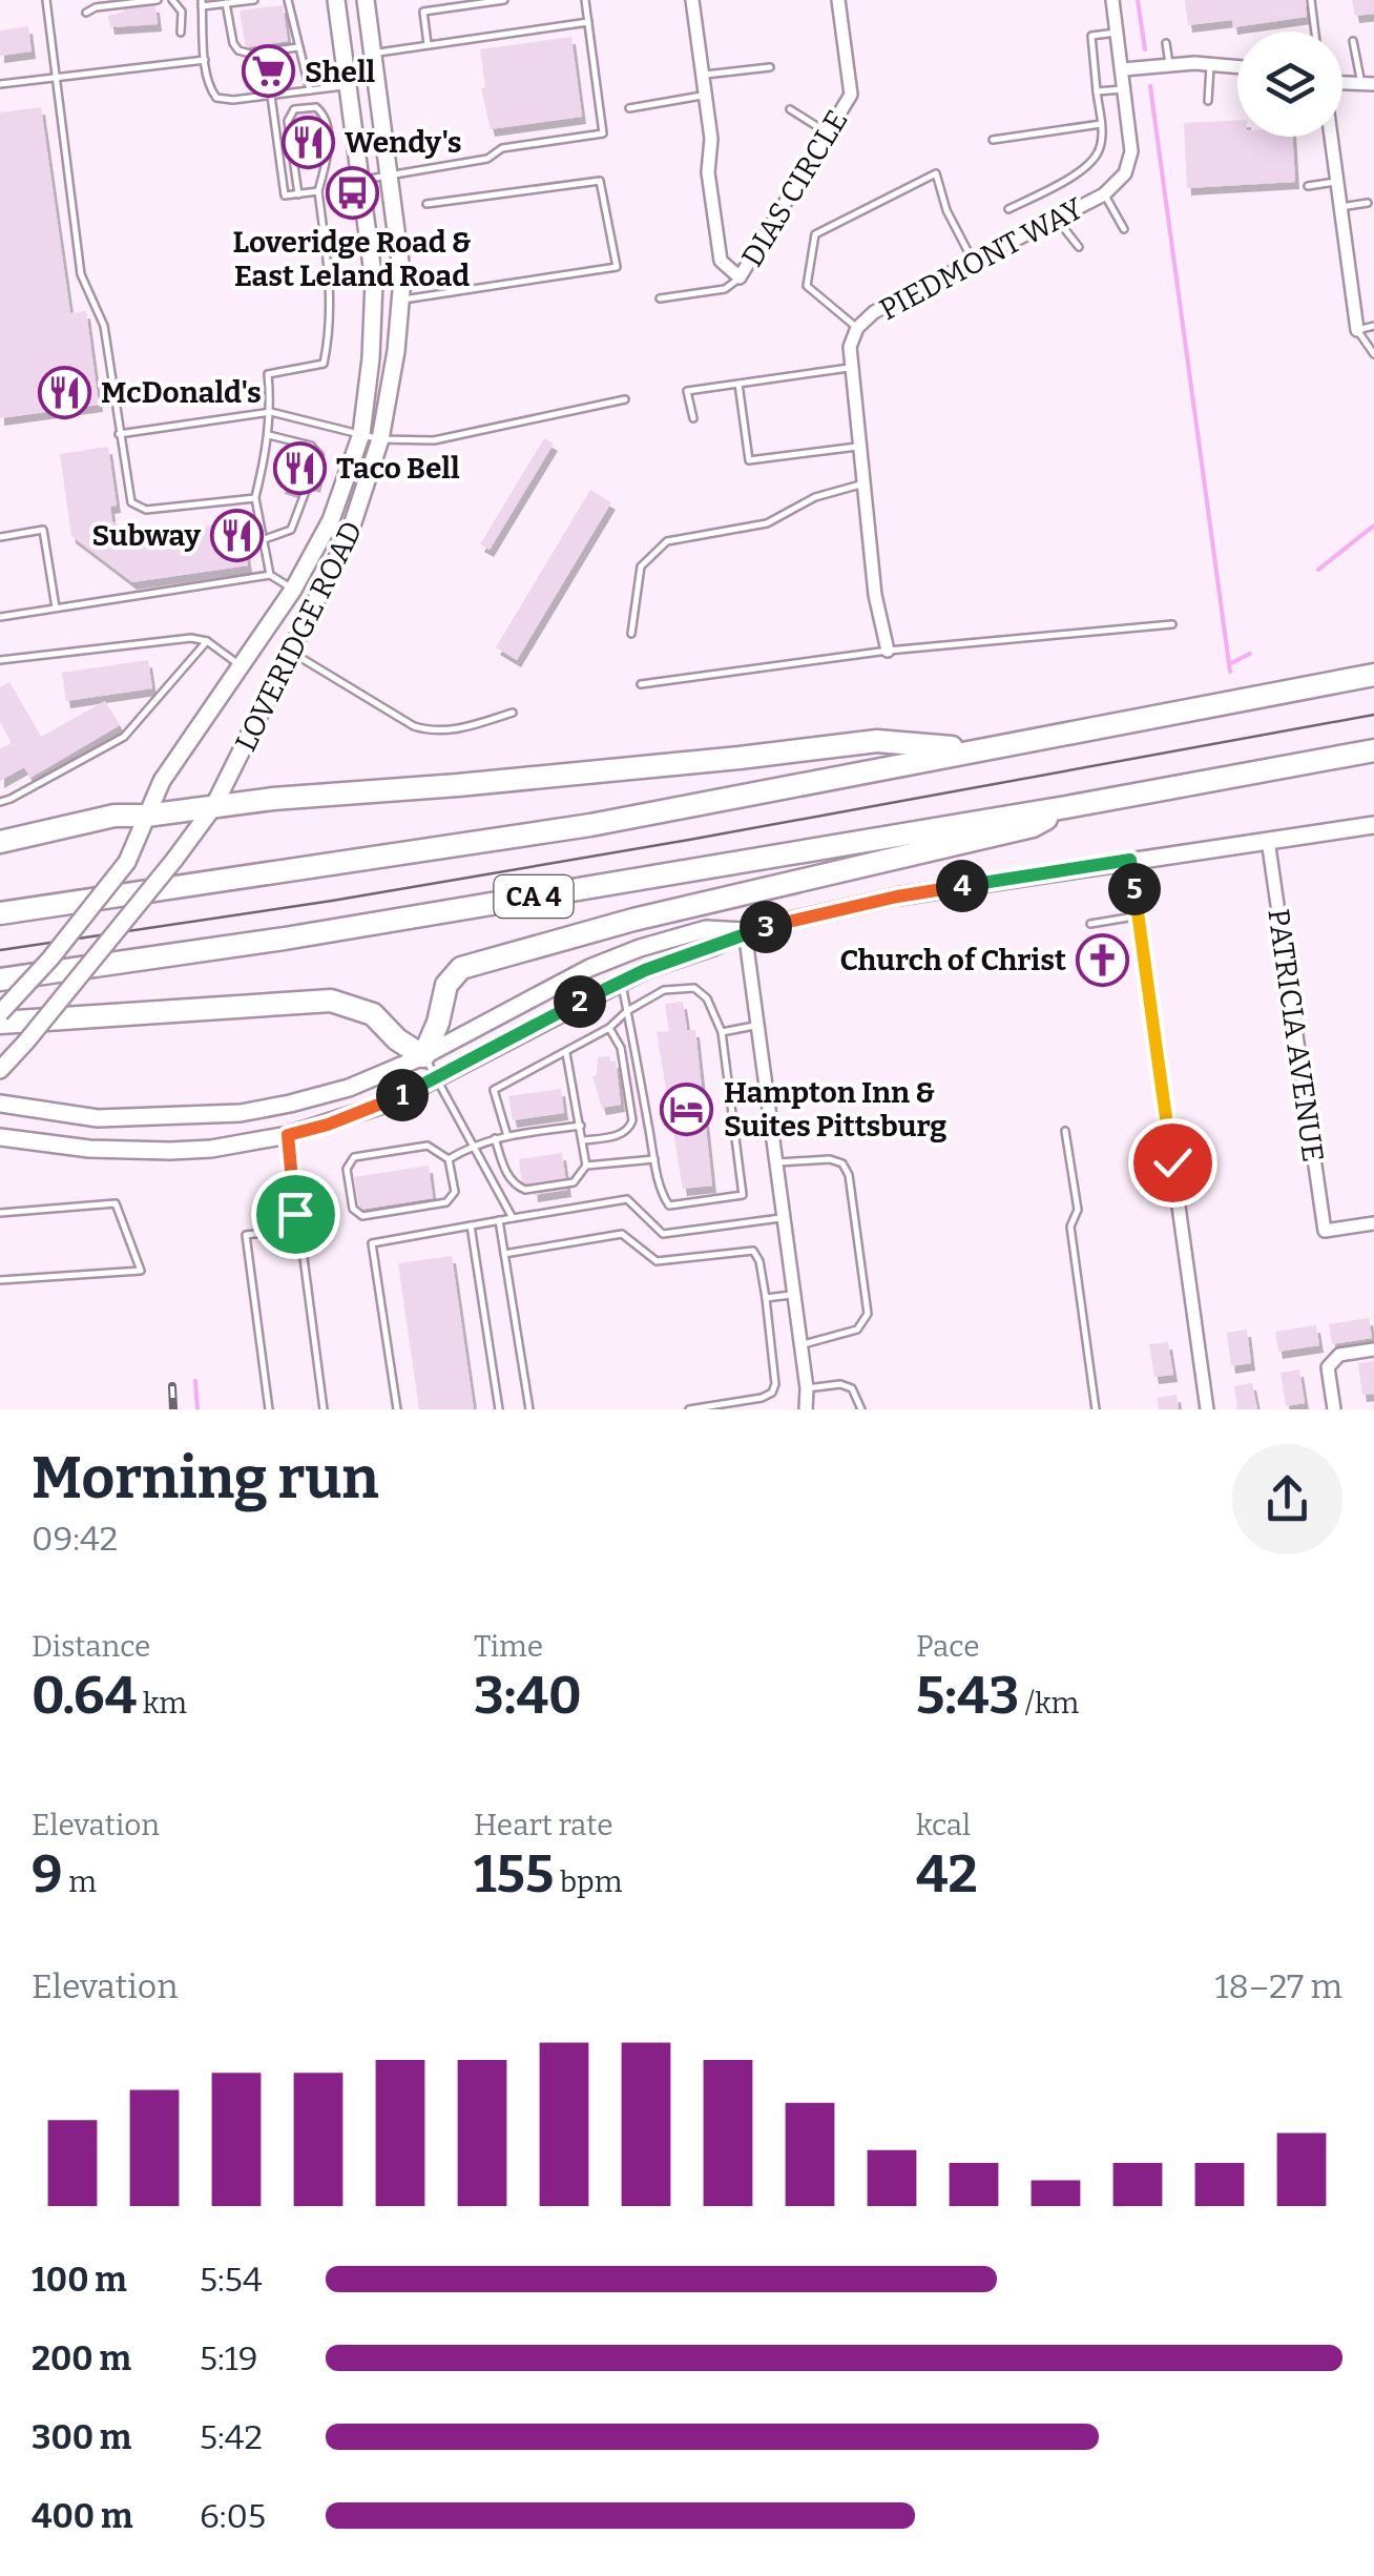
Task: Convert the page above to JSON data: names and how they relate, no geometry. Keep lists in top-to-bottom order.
{
  "streets": {
    "highway": ["CA 4"],
    "main road": ["LOVERIDGE ROAD"],
    "street": ["DIAS CIRCLE", "PIEDMONT WAY", "PATRICIA AVENUE"]
  },
  "places": {
    "supermarket": ["Shell"],
    "restaurant": [
      "Wendy's",
      "McDonald's",
      "Taco Bell",
      "Subway"
    ],
    "bus stop": ["Loveridge Road & East Leland Road"],
    "church": ["Church of Christ"],
    "hotel": ["Hampton Inn & Suites Pittsburg"]
  },
  "page": {
    "pins": [
      "4",
      "5",
      "3",
      "2",
      "1"
    ],
    "heading": ["Morning run", "09:42"],
    "stats": [
      ["Distance", "0.64 km"],
      ["Time", "3:40"],
      ["Pace", "5:43 /km"],
      ["Elevation", "9 m"],
      ["Heart rate", "155 bpm"],
      ["kcal", "42"]
    ],
    "chart": ["Elevation", "18–27 m"],
    "list": [
      {
        "name": "100 m",
        "note": "5:54"
      },
      {
        "name": "200 m",
        "note": "5:19"
      },
      {
        "name": "300 m",
        "note": "5:42"
      },
      {
        "name": "400 m",
        "note": "6:05"
      }
    ]
  }
}
